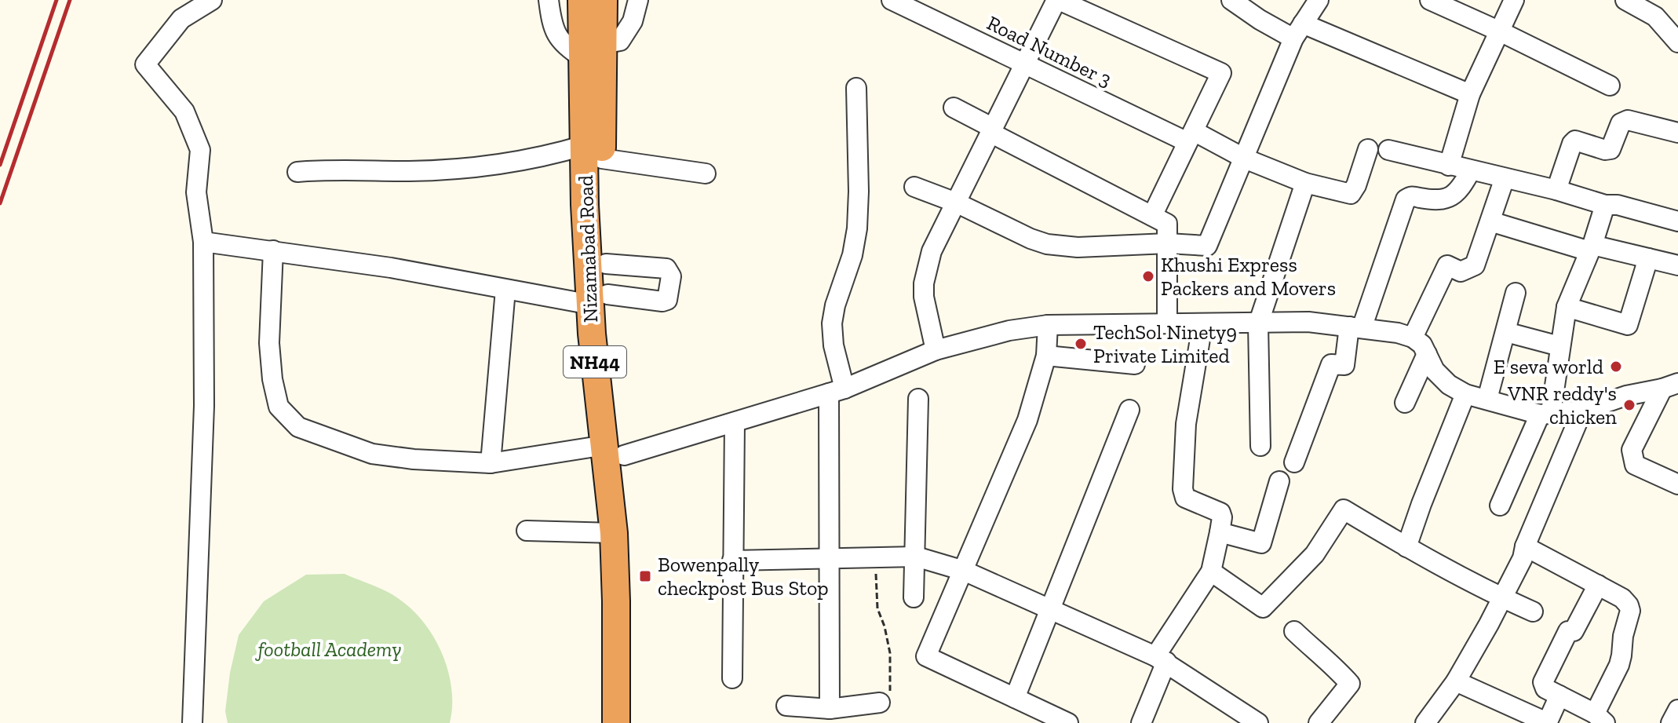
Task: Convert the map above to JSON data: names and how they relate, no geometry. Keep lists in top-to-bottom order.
{
  "streets": {
    "highway": ["Nizamabad Road", "NH44"],
    "street": ["Road Number 3"]
  },
  "parks": ["football Academy"],
  "places": {
    "other": [
      "Khushi Express Packers and Movers",
      "TechSol Ninety9 Private Limited",
      "E seva world",
      "VNR reddy's chicken"
    ],
    "transit": ["Bowenpally checkpost Bus Stop"]
  }
}
